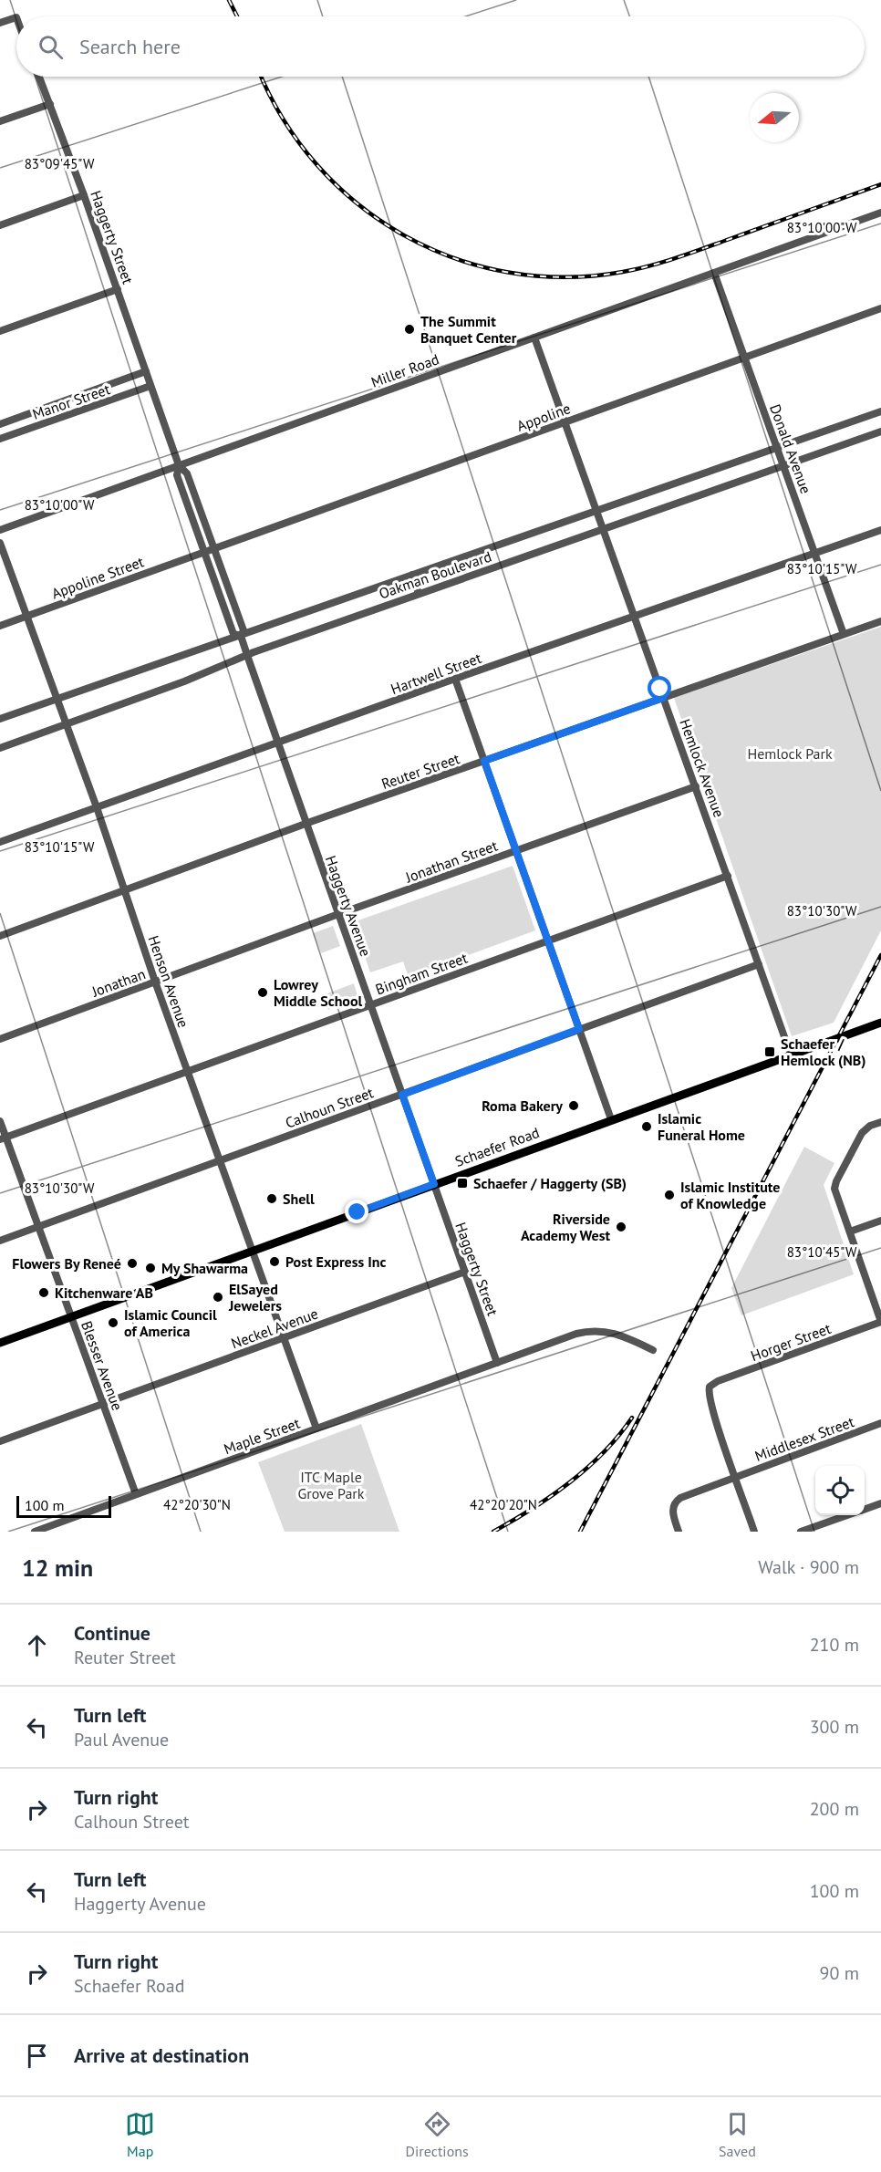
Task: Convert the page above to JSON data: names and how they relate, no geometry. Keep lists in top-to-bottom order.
{
  "streets": {
    "main road": ["Schaefer Road"],
    "street": [
      "Haggerty Street",
      "Miller Road",
      "Manor Street",
      "Appoline",
      "Donald Avenue",
      "Oakman Boulevard",
      "Appoline Street",
      "Hartwell Street",
      "Hemlock Avenue",
      "Reuter Street",
      "Jonathan Street",
      "Haggerty Avenue",
      "Bingham Street",
      "Henson Avenue",
      "Jonathan",
      "Calhoun Street",
      "Neckel Avenue",
      "Horger Street",
      "Blesser Avenue",
      "Maple Street",
      "Middlesex Street"
    ]
  },
  "crossings": [
    ["Haggerty Street", "Manor Street"],
    ["Haggerty Street", "Haggerty Avenue"],
    ["Haggerty Street", "Schaefer Road"],
    ["Haggerty Street", "Neckel Avenue"],
    ["Haggerty Street", "Maple Street"],
    ["Miller Road", "Donald Avenue"],
    ["Miller Road", "Hemlock Avenue"],
    ["Miller Road", "Haggerty Avenue"],
    ["Manor Street", "Haggerty Avenue"],
    ["Appoline", "Donald Avenue"],
    ["Appoline", "Appoline Street"],
    ["Appoline", "Hemlock Avenue"],
    ["Appoline", "Haggerty Avenue"],
    ["Donald Avenue", "Oakman Boulevard"],
    ["Donald Avenue", "Hartwell Street"],
    ["Donald Avenue", "Reuter Street"],
    ["Oakman Boulevard", "Hemlock Avenue"],
    ["Oakman Boulevard", "Haggerty Avenue"],
    ["Oakman Boulevard", "Henson Avenue"],
    ["Appoline Street", "Haggerty Avenue"],
    ["Appoline Street", "Henson Avenue"],
    ["Hartwell Street", "Hemlock Avenue"],
    ["Hartwell Street", "Haggerty Avenue"],
    ["Hartwell Street", "Henson Avenue"],
    ["Hemlock Avenue", "Reuter Street"],
    ["Hemlock Avenue", "Jonathan Street"],
    ["Hemlock Avenue", "Bingham Street"],
    ["Hemlock Avenue", "Calhoun Street"],
    ["Hemlock Avenue", "Schaefer Road"],
    ["Reuter Street", "Haggerty Avenue"],
    ["Reuter Street", "Henson Avenue"],
    ["Jonathan Street", "Haggerty Avenue"],
    ["Jonathan Street", "Jonathan"],
    ["Haggerty Avenue", "Bingham Street"],
    ["Haggerty Avenue", "Jonathan"],
    ["Haggerty Avenue", "Calhoun Street"],
    ["Haggerty Avenue", "Schaefer Road"],
    ["Bingham Street", "Henson Avenue"],
    ["Bingham Street", "Blesser Avenue"],
    ["Henson Avenue", "Jonathan"],
    ["Henson Avenue", "Calhoun Street"],
    ["Henson Avenue", "Schaefer Road"],
    ["Henson Avenue", "Neckel Avenue"],
    ["Henson Avenue", "Maple Street"],
    ["Calhoun Street", "Blesser Avenue"],
    ["Schaefer Road", "Blesser Avenue"],
    ["Neckel Avenue", "Blesser Avenue"],
    ["Horger Street", "Middlesex Street"],
    ["Blesser Avenue", "Maple Street"]
  ],
  "parks": ["Hemlock Park", "ITC Maple Grove Park"],
  "places": {
    "other": [
      "The Summit Banquet Center",
      "Lowrey Middle School",
      "Roma Bakery",
      "Islamic Funeral Home",
      "Islamic Institute of Knowledge",
      "Shell",
      "Riverside Academy West",
      "Post Express Inc",
      "Flowers By Reneé",
      "My Shawarma",
      "Kitchenware AB",
      "ElSayed Jewelers",
      "Islamic Council of America"
    ],
    "transit": ["Schaefer / Hemlock (NB)", "Schaefer / Haggerty (SB)"]
  },
  "scale_bar": "100 m",
  "north": "left",
  "page": {
    "search": "Search here",
    "scale": "100 m",
    "heading": ["12 min", "Walk · 900 m"],
    "list": [
      ["Continue", "Reuter Street", "210 m"],
      ["Turn left", "Paul Avenue", "300 m"],
      ["Turn right", "Calhoun Street", "200 m"],
      ["Turn left", "Haggerty Avenue", "100 m"],
      ["Turn right", "Schaefer Road", "90 m"],
      "Arrive at destination"
    ],
    "nav": ["Map", "Directions", "Saved"]
  },
  "coordinates": [
    "83°09'45\"W",
    "83°10'00\"W",
    "83°10'15\"W",
    "83°10'30\"W",
    "83°10'45\"W",
    "42°20'30\"N",
    "42°20'20\"N"
  ]
}
